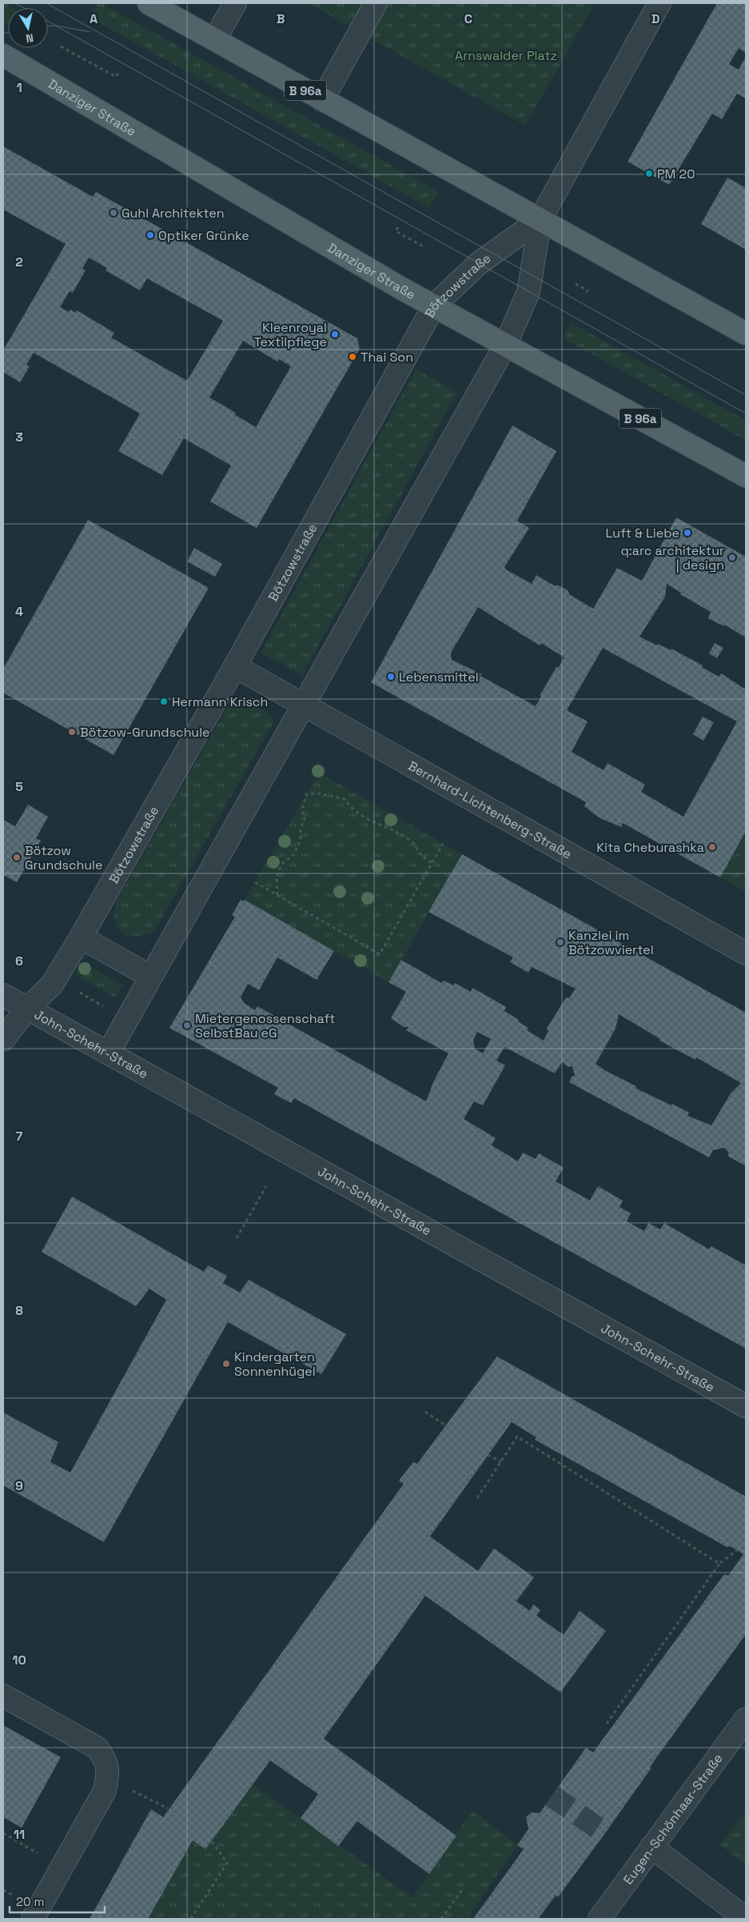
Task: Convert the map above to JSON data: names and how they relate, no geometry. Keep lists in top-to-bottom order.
{
  "streets": {
    "main road": ["B 96a", "Danziger Straße"],
    "street": [
      "Bötzowstraße",
      "Bernhard-Lichtenberg-Straße",
      "John-Schehr-Straße",
      "Eugen-Schönhaar-Straße"
    ]
  },
  "crossings": [
    ["B 96a", "Bötzowstraße"],
    ["Danziger Straße", "Bötzowstraße"],
    ["Bötzowstraße", "Bernhard-Lichtenberg-Straße"],
    ["Bötzowstraße", "John-Schehr-Straße"]
  ],
  "parks": ["Arnswalder Platz"],
  "places": [
    "PM 20",
    "Guhl Architekten",
    "Optiker Grünke",
    "Kleenroyal Textilpflege",
    "Thai Son",
    "Luft & Liebe",
    "q:arc architektur | design",
    "Lebensmittel",
    "Hermann Krisch",
    "Bötzow-Grundschule",
    "Kita Cheburashka",
    "Bötzow Grundschule",
    "Kanzlei im Bötzowviertel",
    "Mietergenossenschaft SelbstBau eG",
    "Kindergarten Sonnenhügel"
  ],
  "scale_bar": "20 m",
  "north": "bottom",
  "grid": {
    "columns": [
      "A",
      "B",
      "C",
      "D"
    ],
    "rows": [
      "1",
      "2",
      "3",
      "4",
      "5",
      "6",
      "7",
      "8",
      "9",
      "10",
      "11"
    ]
  }
}
